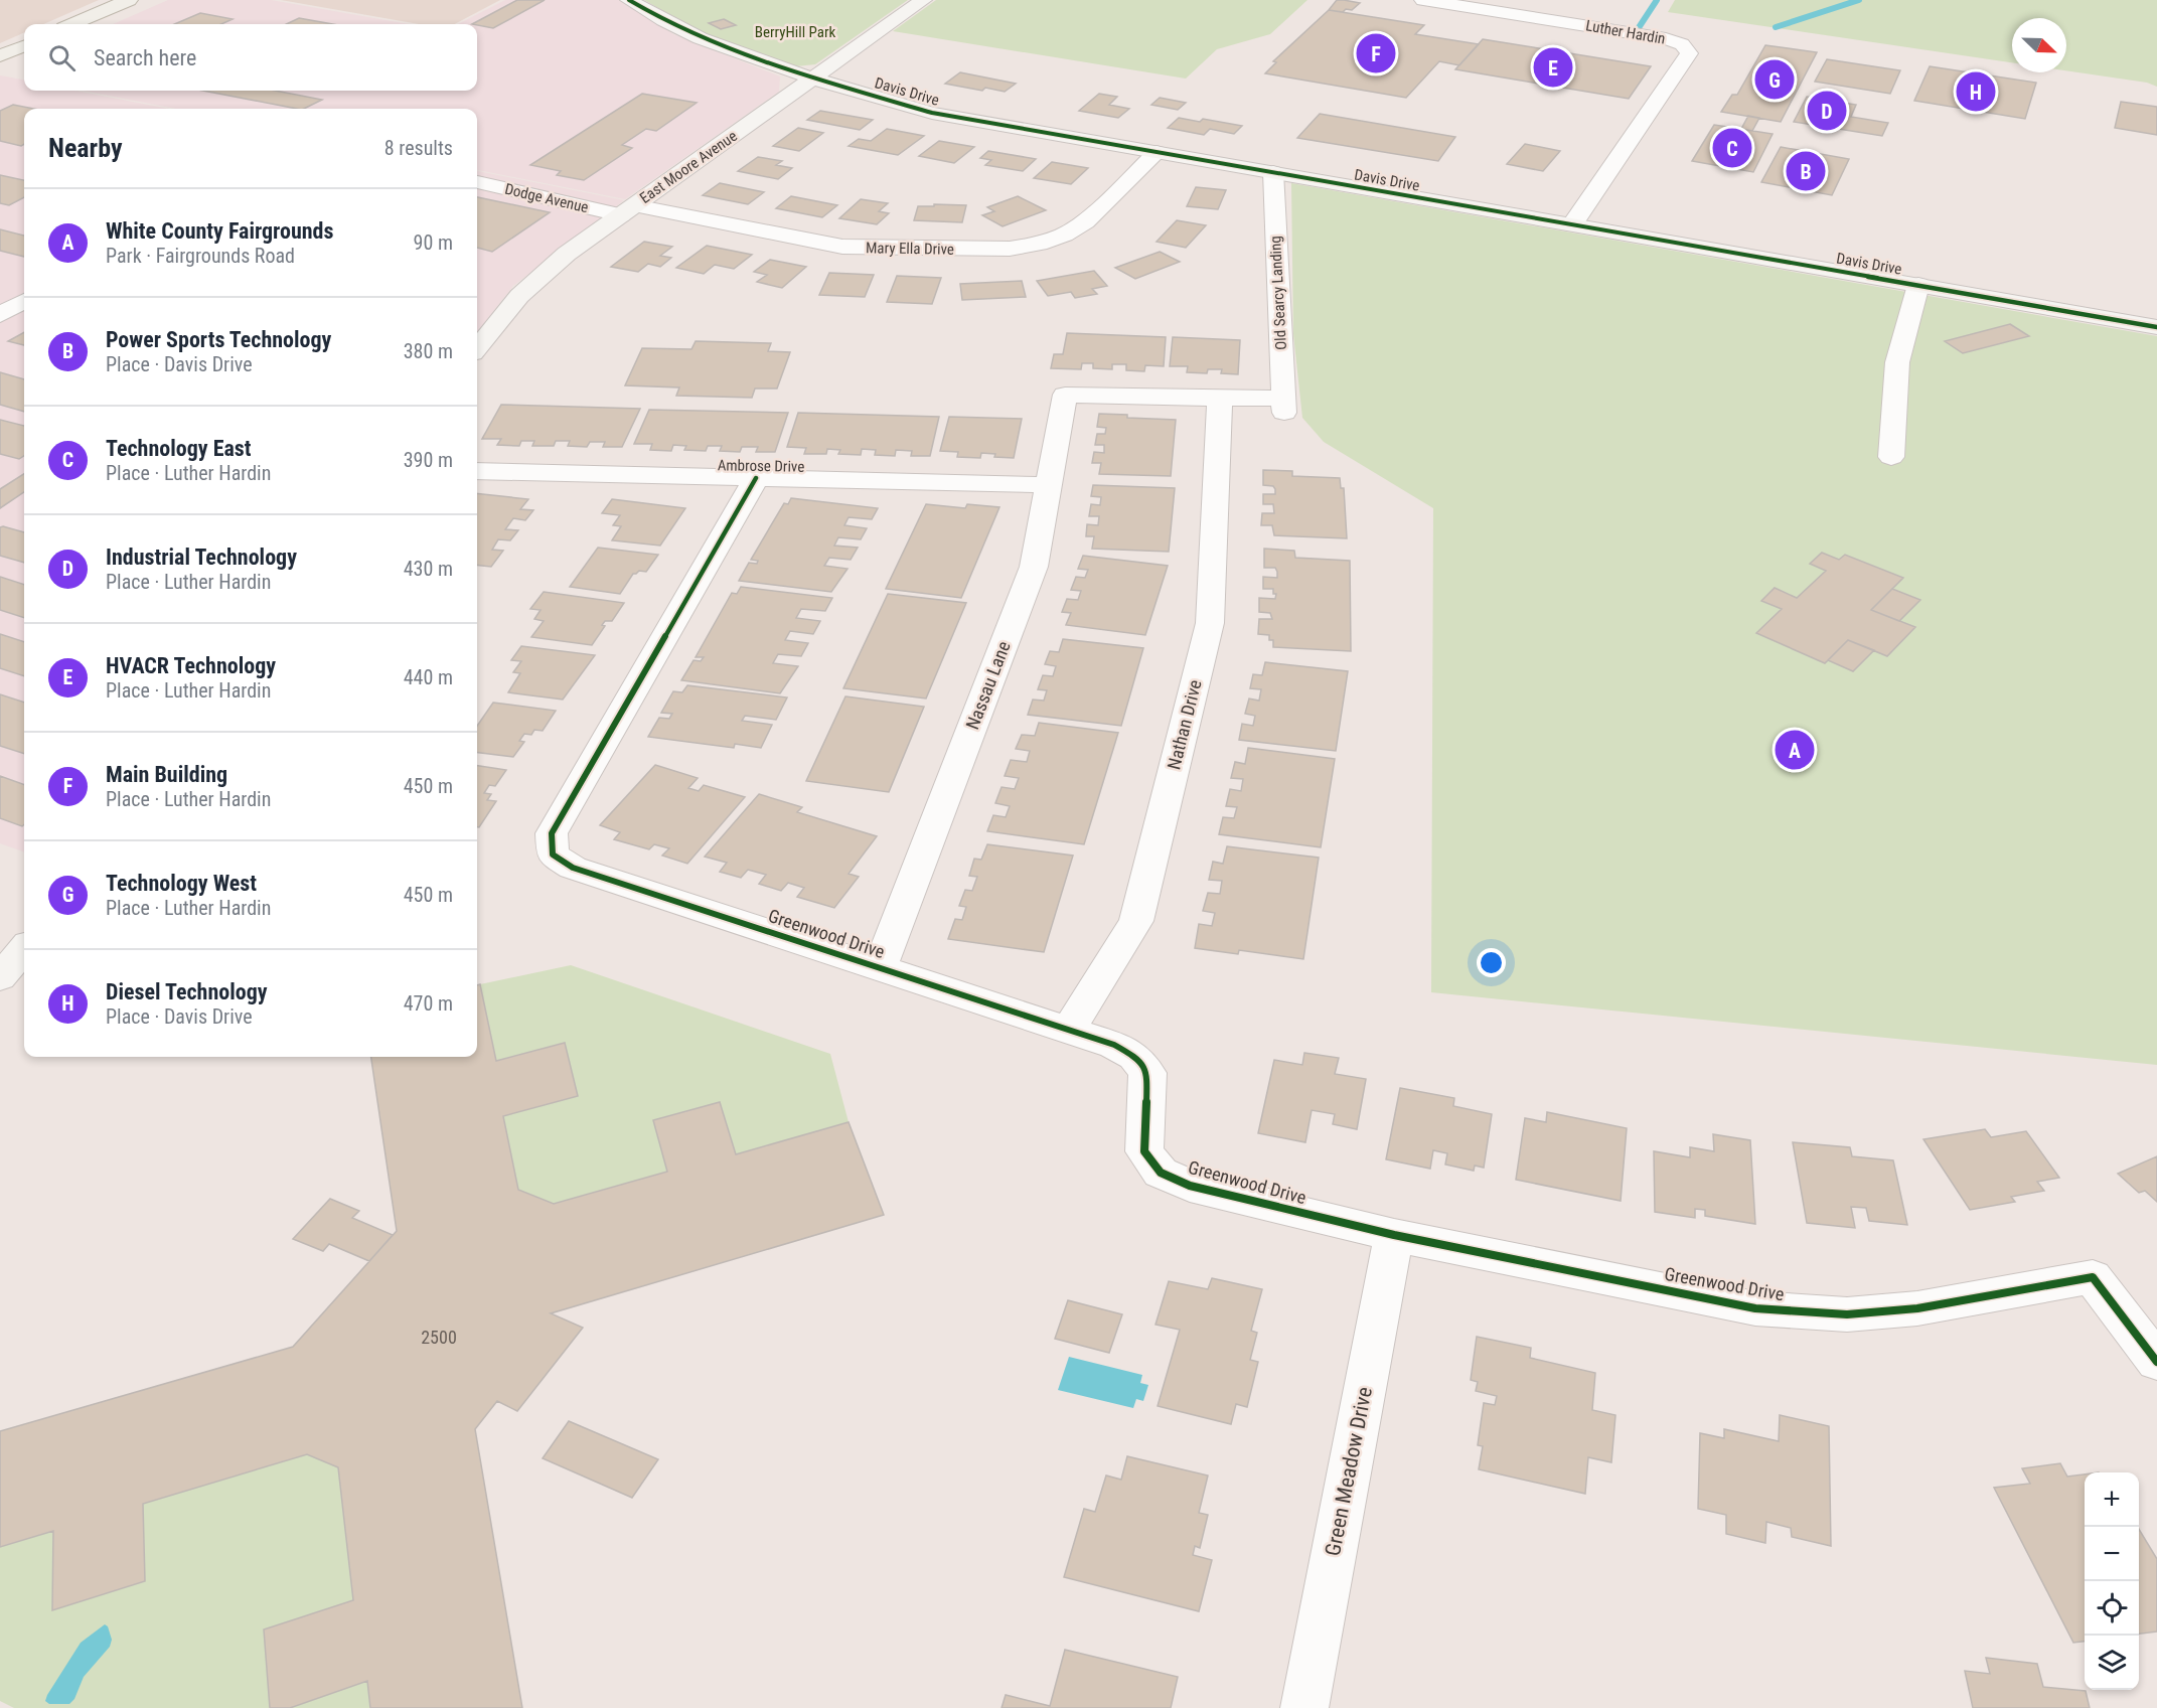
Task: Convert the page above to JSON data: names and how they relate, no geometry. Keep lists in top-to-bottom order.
{
  "streets": {
    "street": [
      "Luther Hardin",
      "Davis Drive",
      "East Moore Avenue",
      "Dodge Avenue",
      "Mary Ella Drive",
      "Old Searcy Landing",
      "Ambrose Drive",
      "Nassau Lane",
      "Nathan Drive",
      "Greenwood Drive",
      "Green Meadow Drive"
    ]
  },
  "crossings": [
    ["Luther Hardin", "Davis Drive"],
    ["Davis Drive", "East Moore Avenue"],
    ["Davis Drive", "Mary Ella Drive"],
    ["Davis Drive", "Old Searcy Landing"],
    ["East Moore Avenue", "Dodge Avenue"],
    ["East Moore Avenue", "Mary Ella Drive"],
    ["Dodge Avenue", "Mary Ella Drive"],
    ["Old Searcy Landing", "Nassau Lane"],
    ["Old Searcy Landing", "Nathan Drive"],
    ["Ambrose Drive", "Nassau Lane"],
    ["Ambrose Drive", "Greenwood Drive"],
    ["Nassau Lane", "Nathan Drive"],
    ["Nassau Lane", "Greenwood Drive"],
    ["Nathan Drive", "Greenwood Drive"],
    ["Greenwood Drive", "Green Meadow Drive"]
  ],
  "parks": ["BerryHill Park"],
  "house_numbers": ["2500"],
  "north": "bottom right",
  "page": {
    "search": "Search here",
    "pins": [
      "F",
      "E",
      "G",
      "H",
      "D",
      "C",
      "B",
      "A"
    ],
    "heading": ["Nearby", "8 results"],
    "list": [
      {
        "mark": "A",
        "name": "White County Fairgrounds",
        "note": "Park · Fairgrounds Road",
        "value": "90 m"
      },
      {
        "mark": "B",
        "name": "Power Sports Technology",
        "note": "Place · Davis Drive",
        "value": "380 m"
      },
      {
        "mark": "C",
        "name": "Technology East",
        "note": "Place · Luther Hardin",
        "value": "390 m"
      },
      {
        "mark": "D",
        "name": "Industrial Technology",
        "note": "Place · Luther Hardin",
        "value": "430 m"
      },
      {
        "mark": "E",
        "name": "HVACR Technology",
        "note": "Place · Luther Hardin",
        "value": "440 m"
      },
      {
        "mark": "F",
        "name": "Main Building",
        "note": "Place · Luther Hardin",
        "value": "450 m"
      },
      {
        "mark": "G",
        "name": "Technology West",
        "note": "Place · Luther Hardin",
        "value": "450 m"
      },
      {
        "mark": "H",
        "name": "Diesel Technology",
        "note": "Place · Davis Drive",
        "value": "470 m"
      }
    ],
    "map_buttons": ["+", "−"]
  }
}
